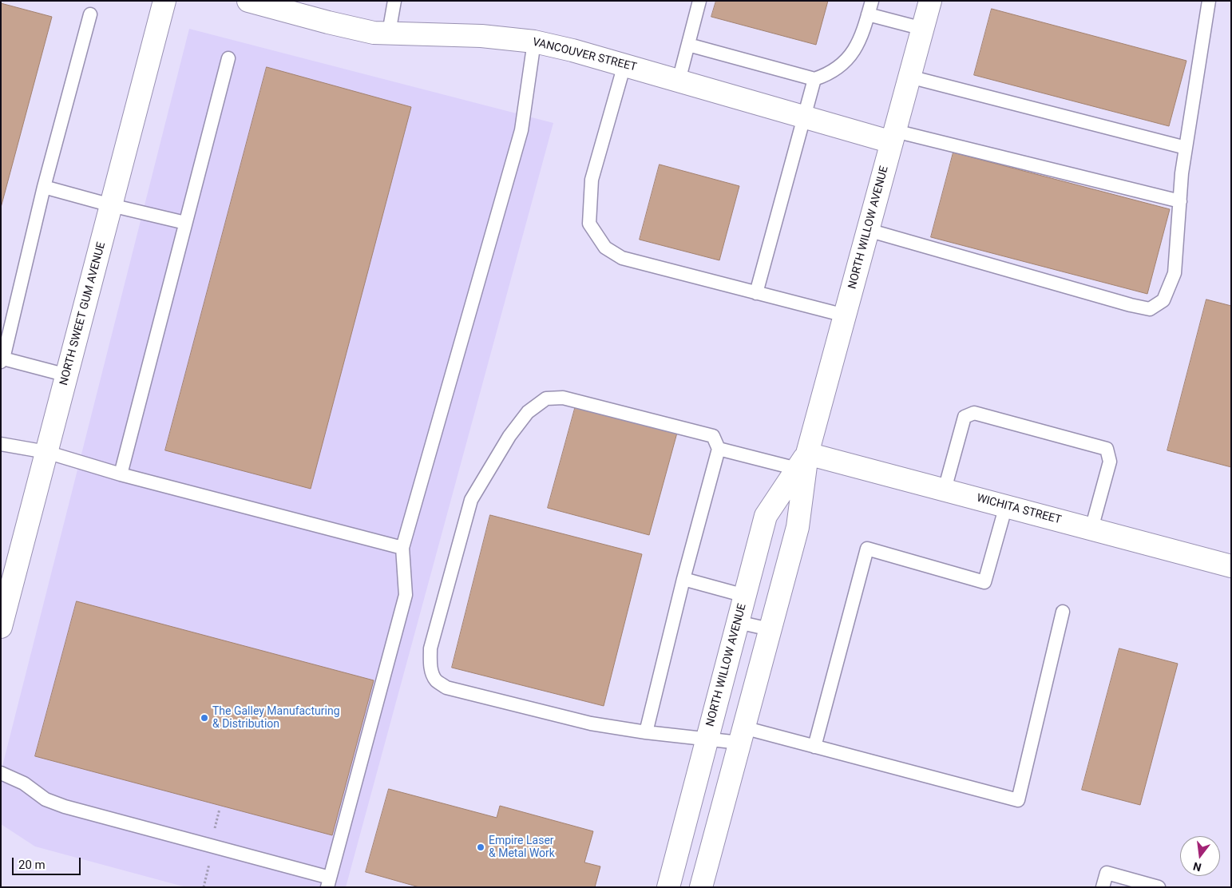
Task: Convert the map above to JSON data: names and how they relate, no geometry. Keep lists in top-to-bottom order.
{
  "streets": {
    "street": [
      "VANCOUVER STREET",
      "NORTH WILLOW AVENUE",
      "NORTH SWEET GUM AVENUE",
      "WICHITA STREET"
    ]
  },
  "crossings": [
    ["VANCOUVER STREET", "NORTH WILLOW AVENUE"],
    ["NORTH WILLOW AVENUE", "WICHITA STREET"]
  ],
  "places": ["The Galley Manufacturing & Distribution", "Empire Laser & Metal Work"],
  "scale_bar": "20 m",
  "north": "bottom"
}
